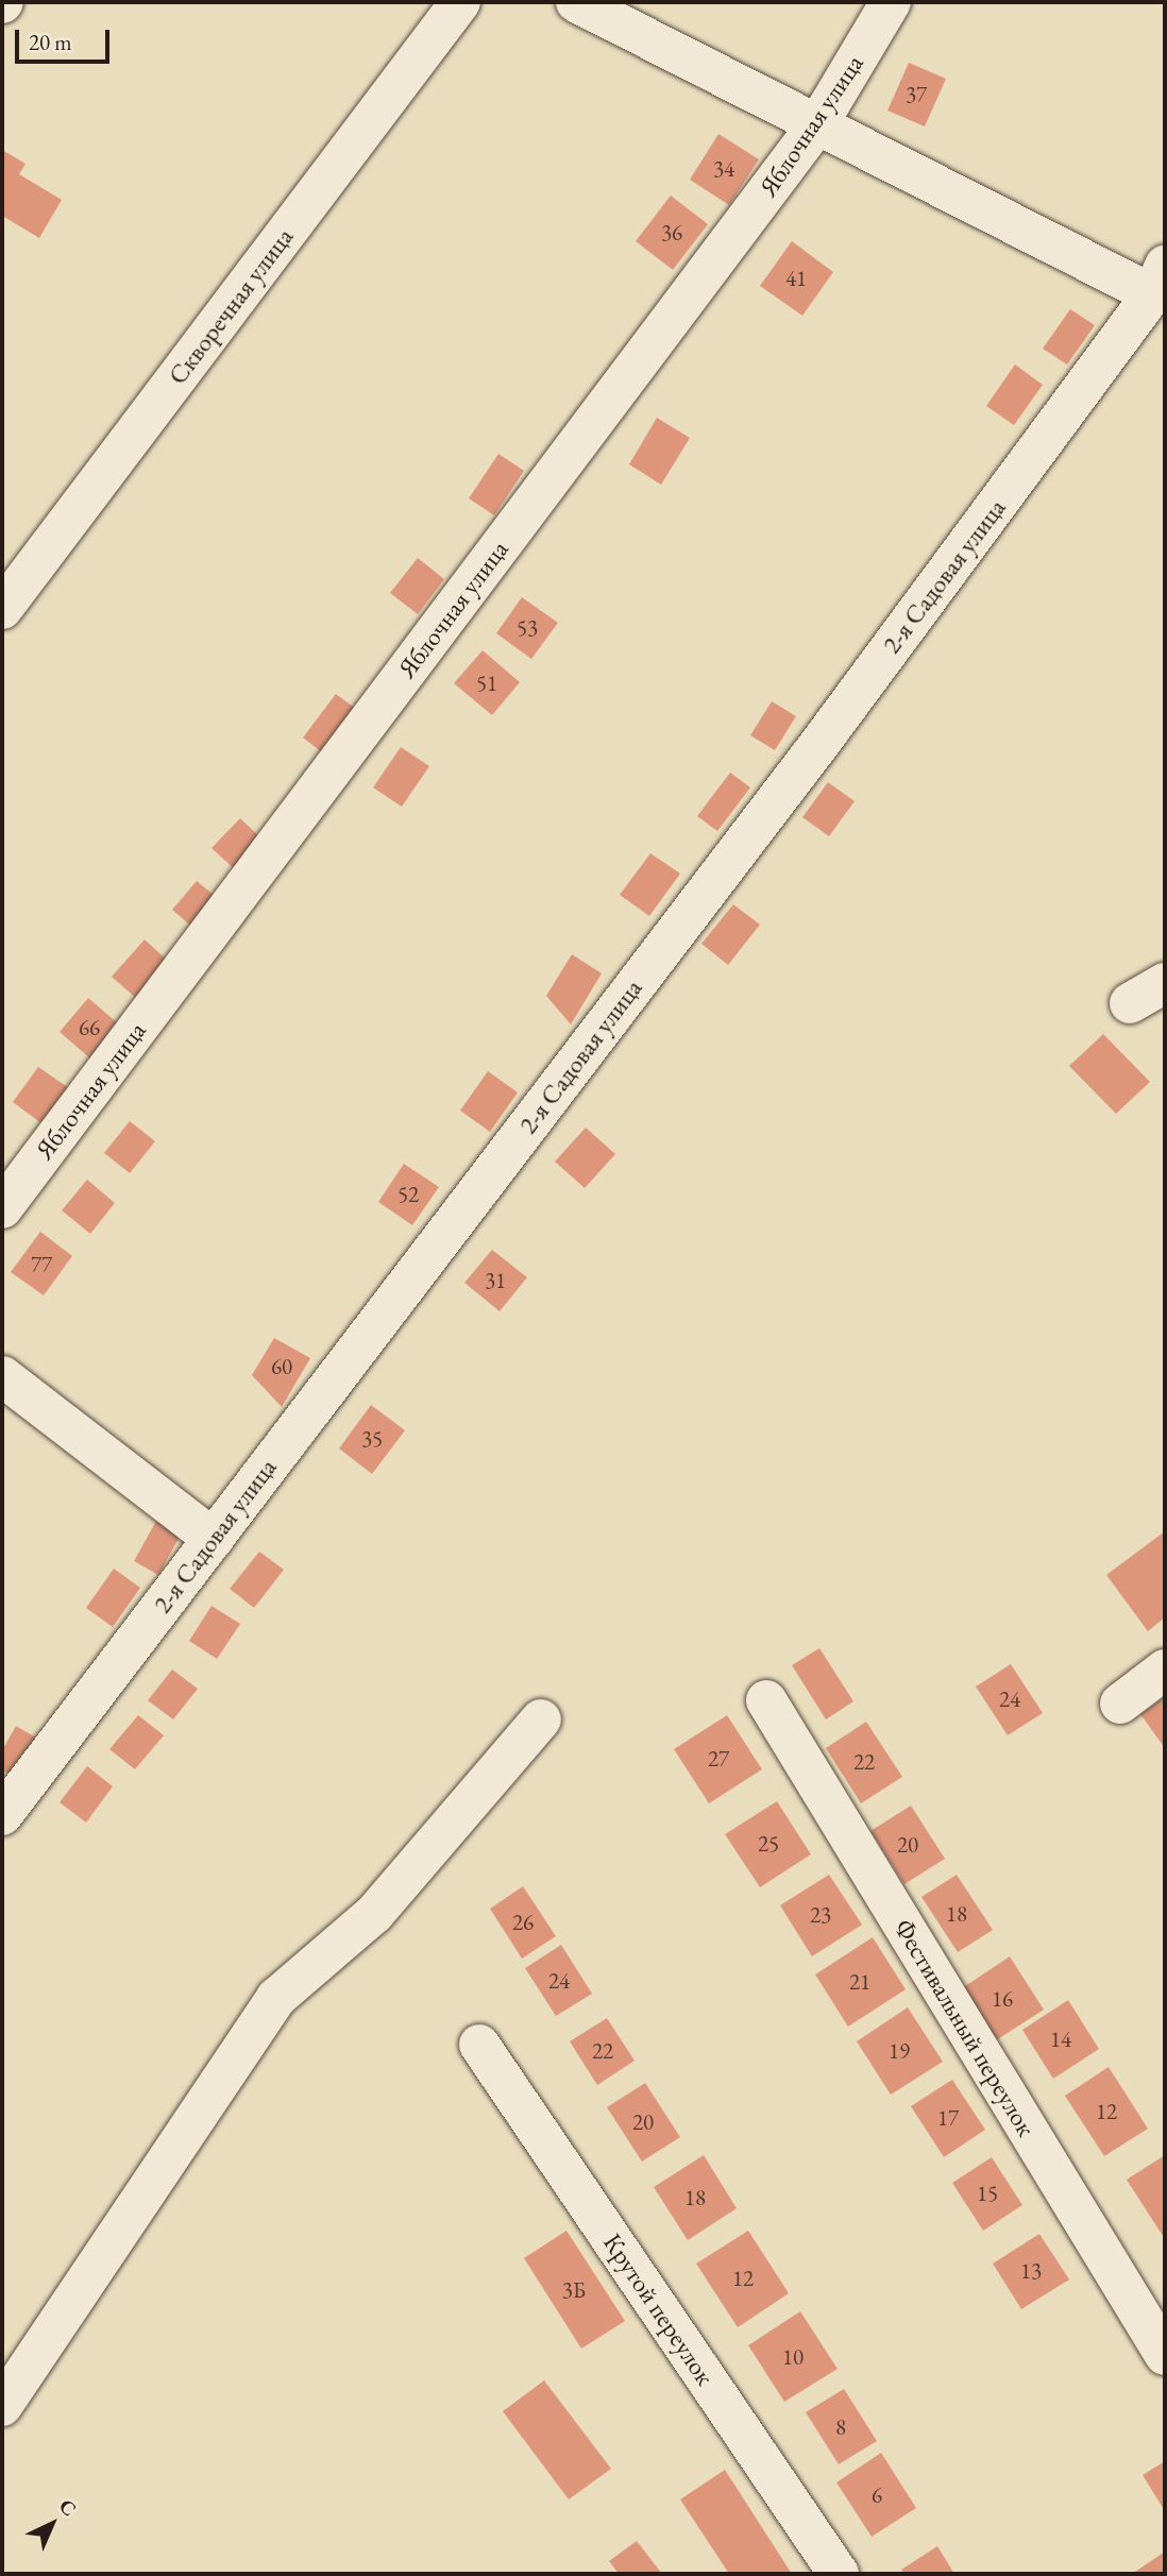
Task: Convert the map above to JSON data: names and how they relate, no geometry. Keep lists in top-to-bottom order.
{
  "streets": {
    "street": [
      "Яблочная улица",
      "Скворечная улица",
      "2-я Садовая улица",
      "Фестивальный переулок",
      "Крутой переулок"
    ]
  },
  "house_numbers": [
    "37",
    "34",
    "36",
    "41",
    "53",
    "51",
    "66",
    "52",
    "77",
    "31",
    "60",
    "35",
    "24",
    "27",
    "22",
    "25",
    "20",
    "18",
    "23",
    "26",
    "24",
    "21",
    "16",
    "14",
    "22",
    "19",
    "12",
    "17",
    "20",
    "15",
    "18",
    "13",
    "12",
    "3Б",
    "10",
    "8",
    "6"
  ],
  "scale_bar": "20 m",
  "north": "top right"
}
